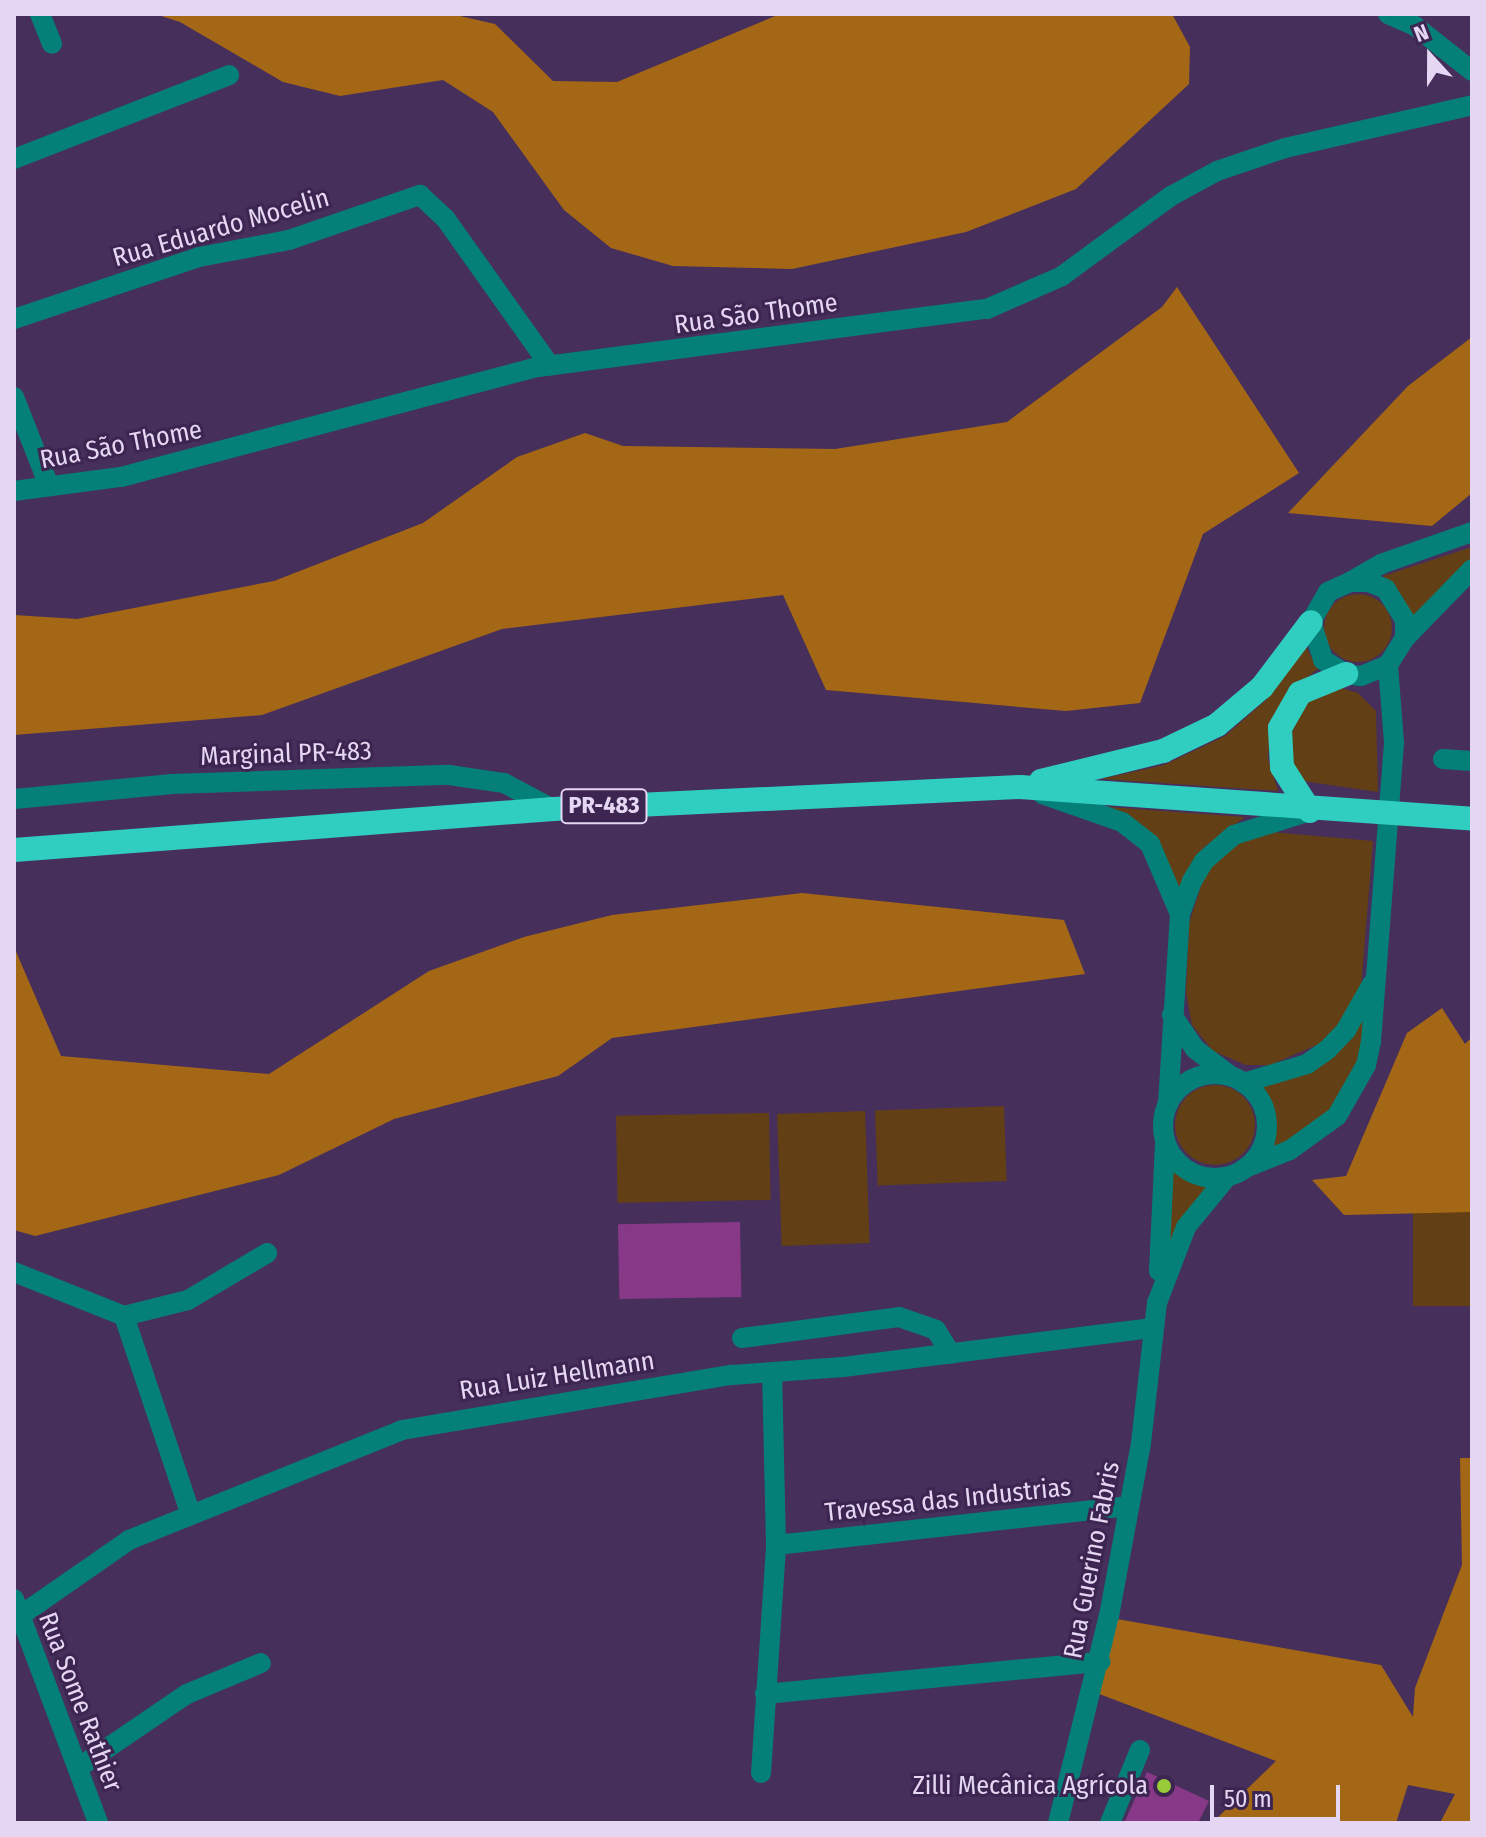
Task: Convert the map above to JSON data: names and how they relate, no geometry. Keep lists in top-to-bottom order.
{
  "streets": {
    "highway": ["PR-483"],
    "street": [
      "Rua Eduardo Mocelin",
      "Rua São Thome",
      "Marginal PR-483",
      "Rua Luiz Hellmann",
      "Travessa das Industrias",
      "Rua Guerino Fabris",
      "Rua Some Rathier"
    ]
  },
  "crossings": [
    ["Rua Eduardo Mocelin", "Rua São Thome"],
    ["Marginal PR-483", "PR-483"],
    ["Rua Luiz Hellmann", "Rua Guerino Fabris"],
    ["Rua Luiz Hellmann", "Rua Some Rathier"],
    ["Travessa das Industrias", "Rua Guerino Fabris"]
  ],
  "places": ["Zilli Mecânica Agrícola"],
  "scale_bar": "50 m",
  "north": "top"
}
